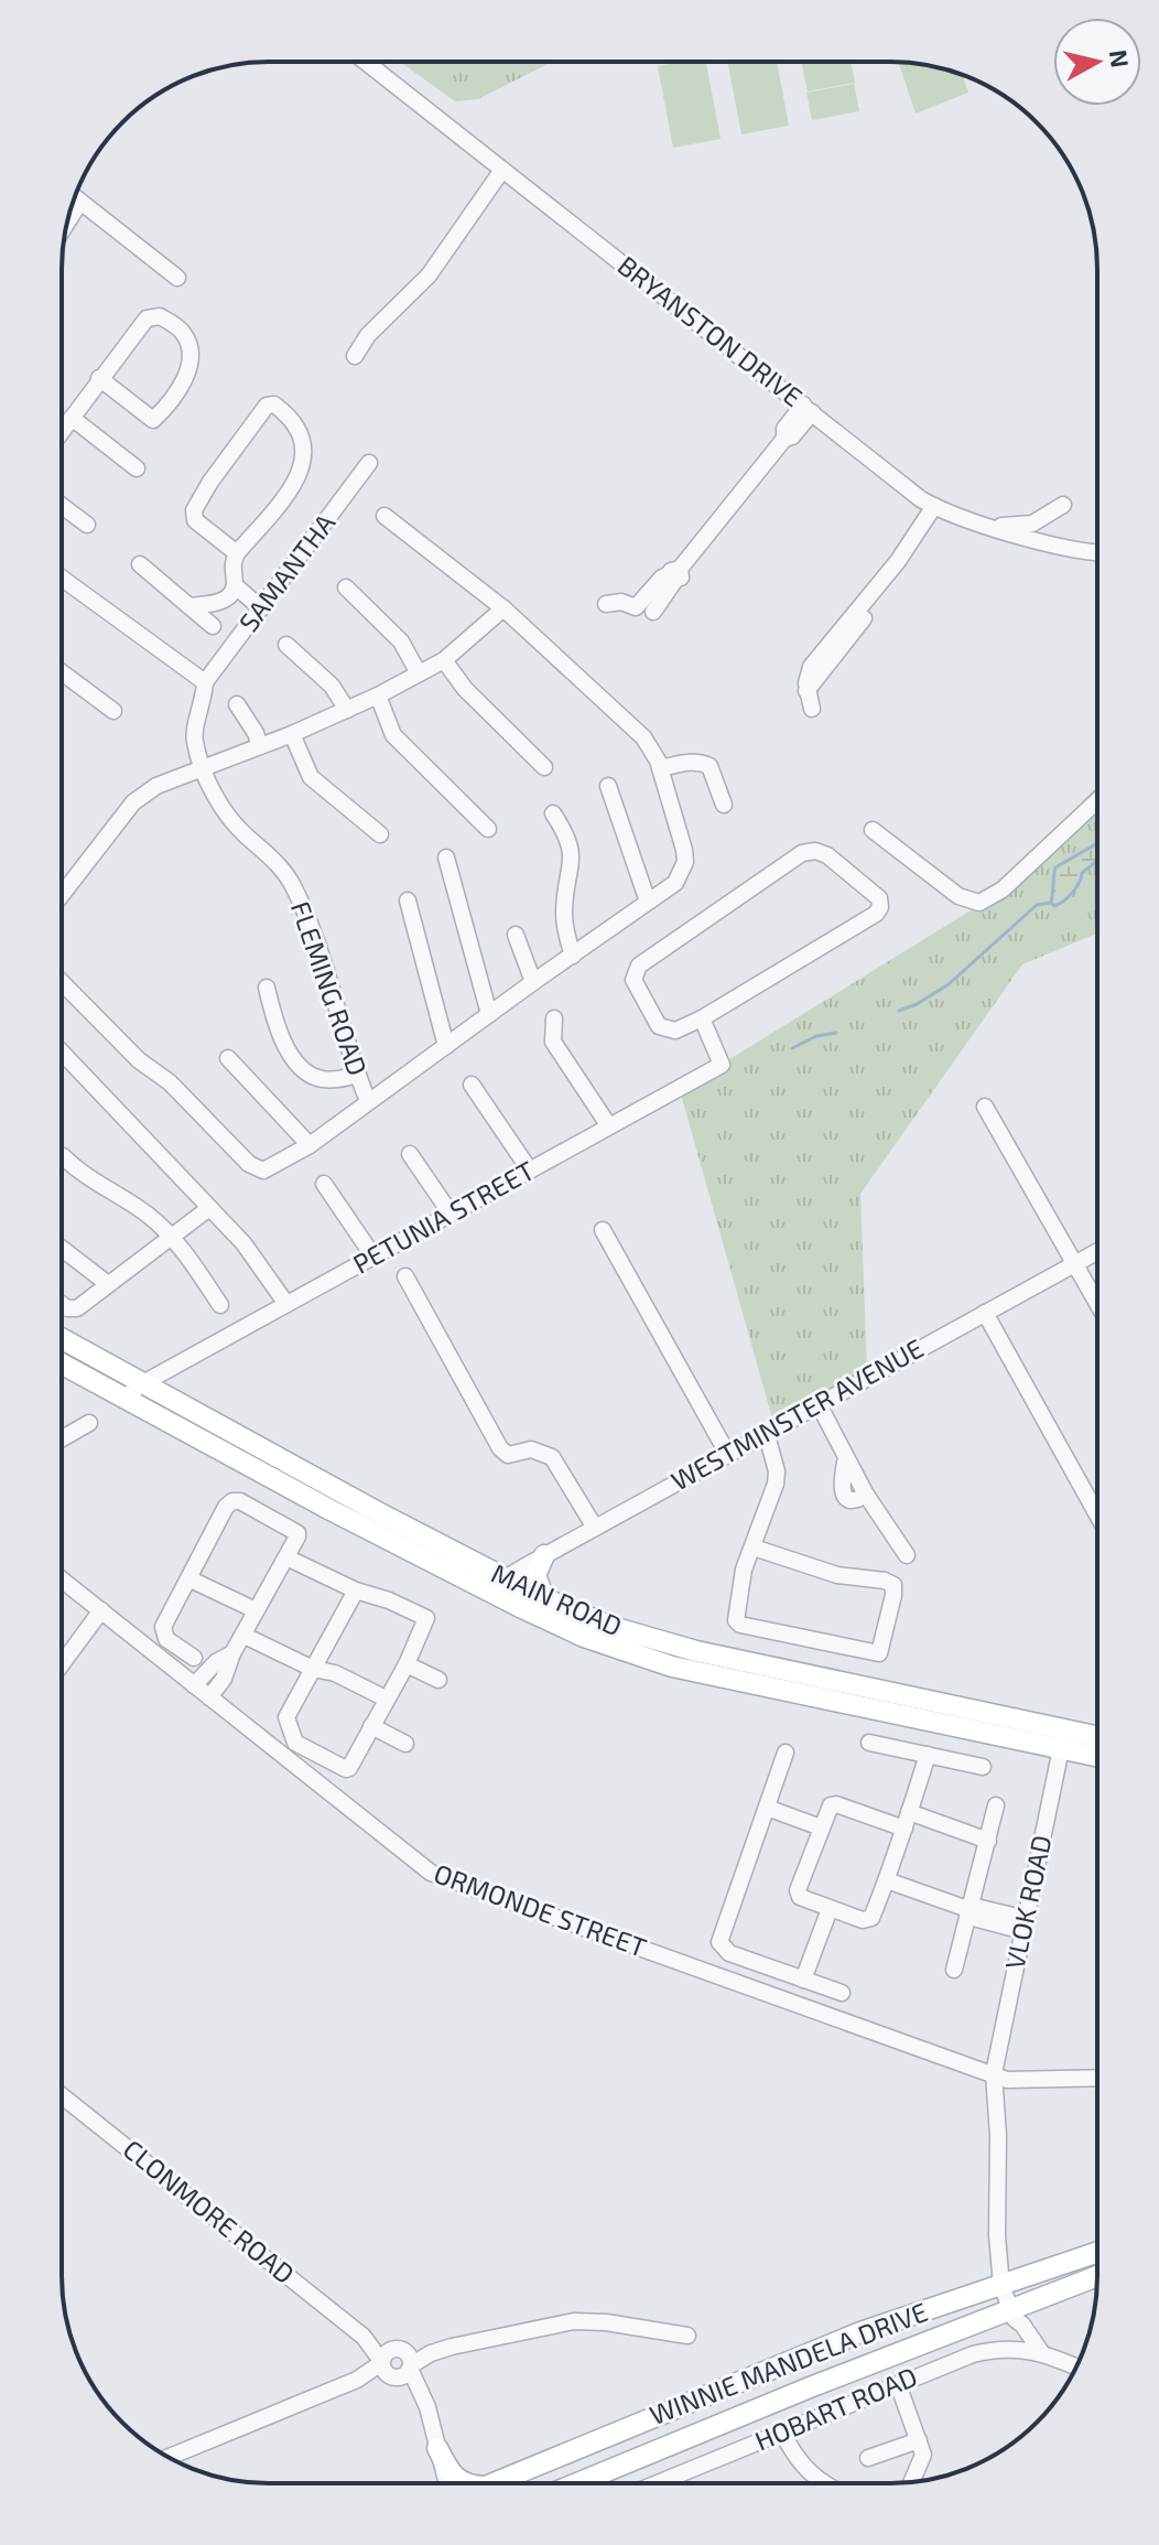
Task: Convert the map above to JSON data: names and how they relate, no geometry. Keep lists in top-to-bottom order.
{
  "streets": {
    "main road": ["MAIN ROAD", "WINNIE MANDELA DRIVE"],
    "street": [
      "BRYANSTON DRIVE",
      "SAMANTHA",
      "FLEMING ROAD",
      "PETUNIA STREET",
      "WESTMINSTER AVENUE",
      "VLOK ROAD",
      "ORMONDE STREET",
      "CLONMORE ROAD",
      "HOBART ROAD"
    ]
  },
  "crossings": [
    ["SAMANTHA", "FLEMING ROAD"],
    ["PETUNIA STREET", "MAIN ROAD"],
    ["WESTMINSTER AVENUE", "MAIN ROAD"],
    ["MAIN ROAD", "VLOK ROAD"],
    ["VLOK ROAD", "ORMONDE STREET"],
    ["VLOK ROAD", "WINNIE MANDELA DRIVE"]
  ],
  "north": "right"
}
